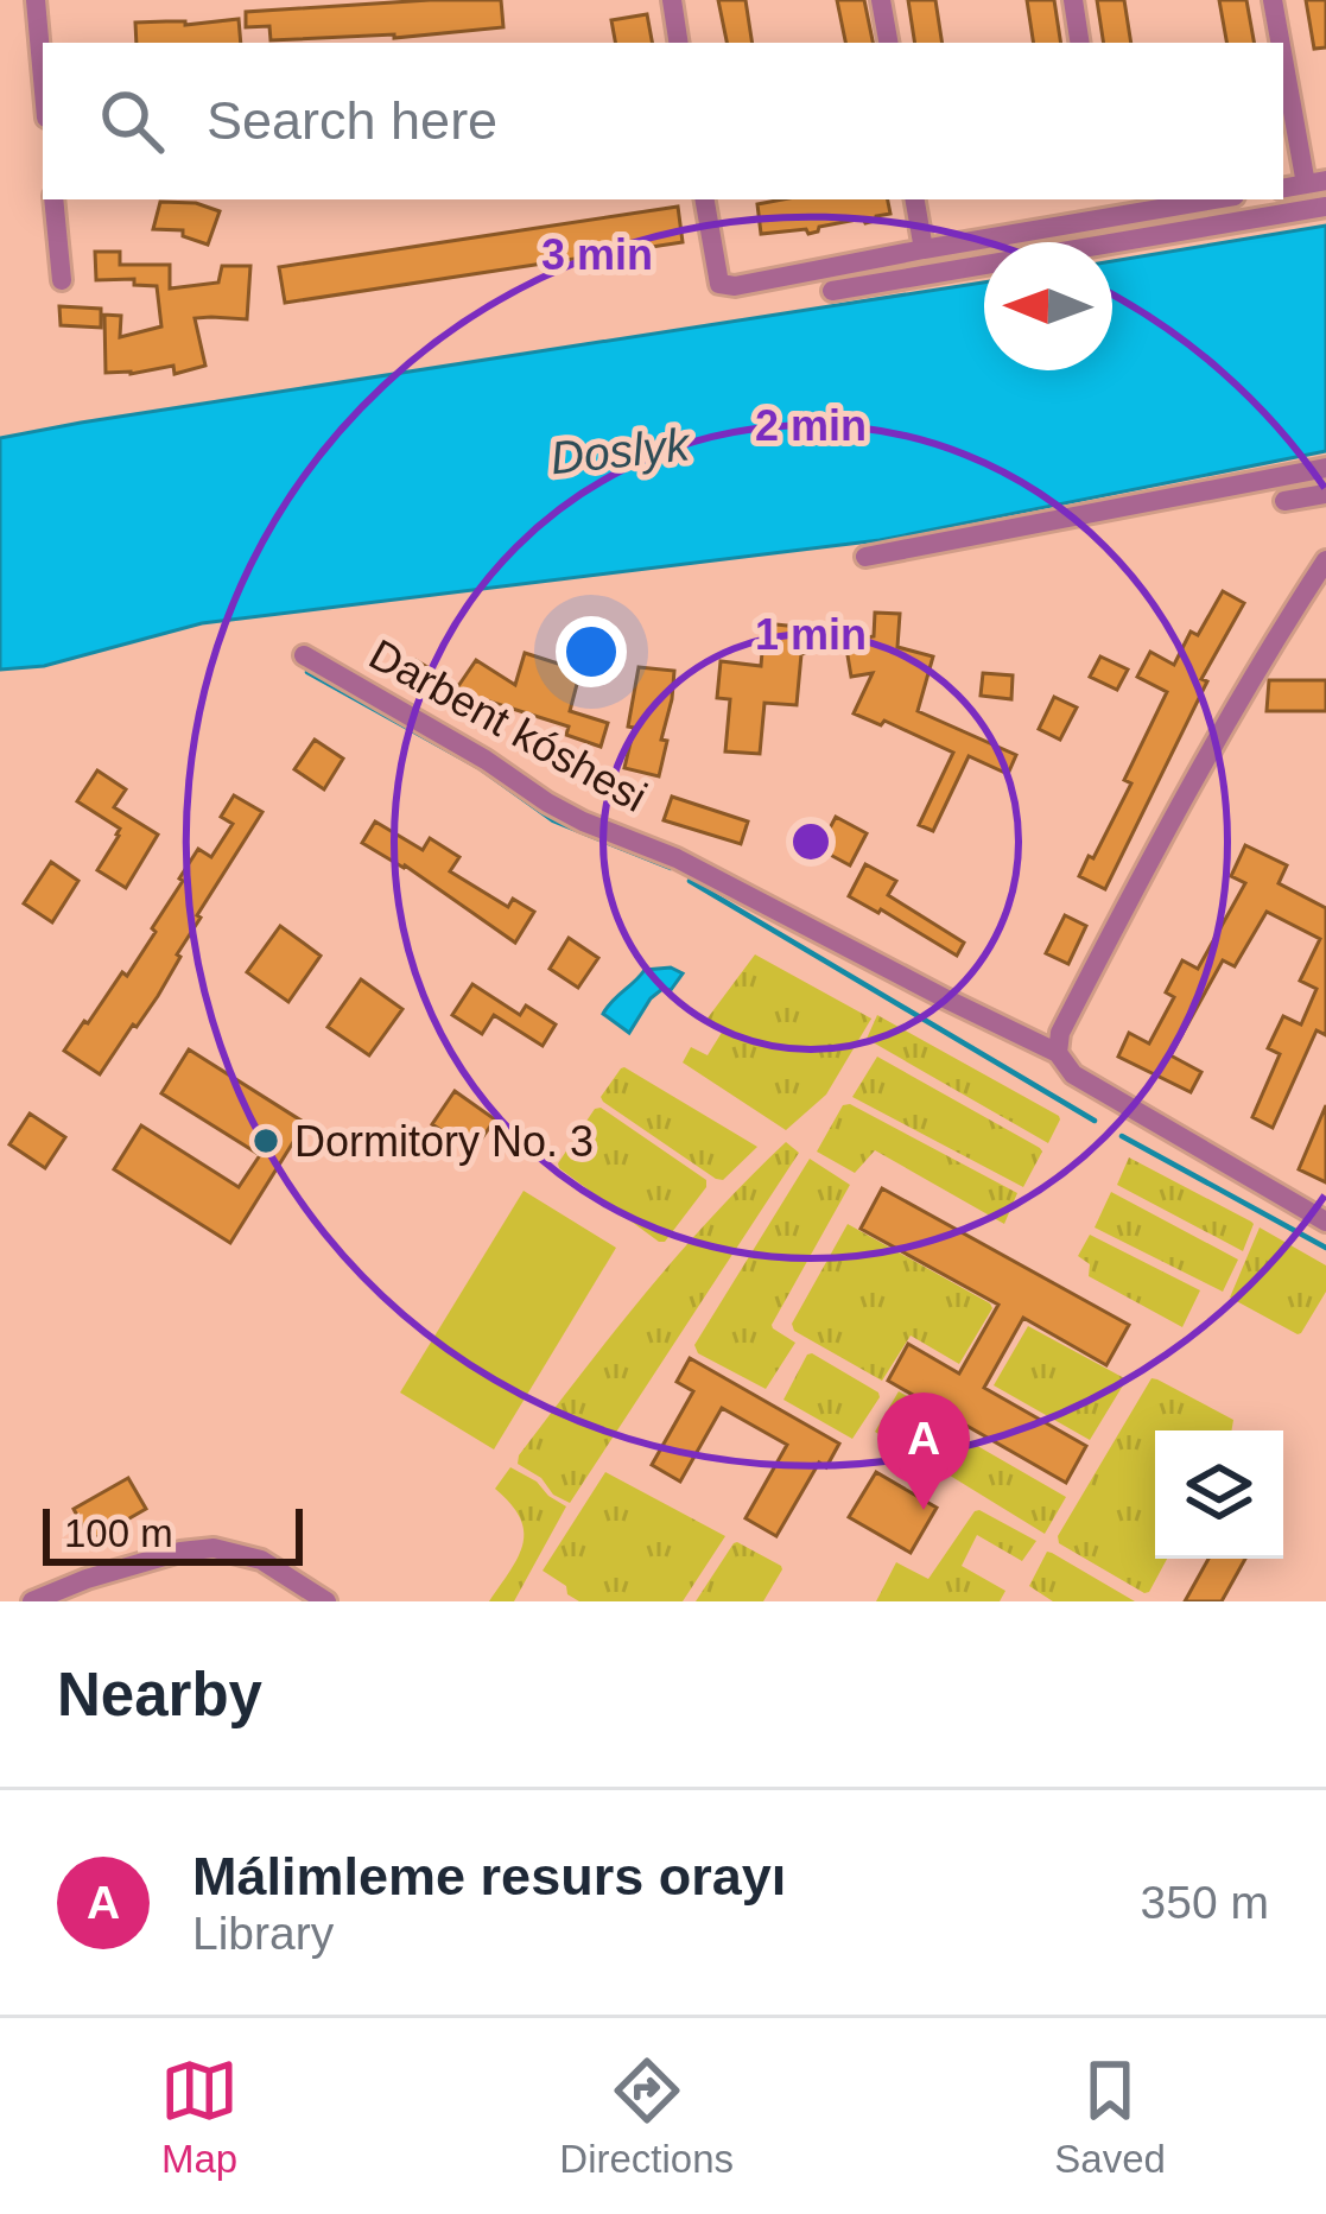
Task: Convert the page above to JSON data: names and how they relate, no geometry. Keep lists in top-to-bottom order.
{
  "streets": {
    "street": ["Darbent kóshesi"]
  },
  "water": ["Doslyk"],
  "places": ["Dormitory No. 3"],
  "scale_bar": "100 m",
  "north": "left",
  "page": {
    "search": "Search here",
    "pins": "A",
    "scale": "100 m",
    "heading": "Nearby",
    "list": [
      {
        "mark": "A",
        "name": "Málimleme resurs orayı",
        "note": "Library",
        "value": "350 m"
      }
    ],
    "nav": ["Map", "Directions", "Saved"]
  },
  "rings": ["3 min", "2 min", "1 min"]
}
